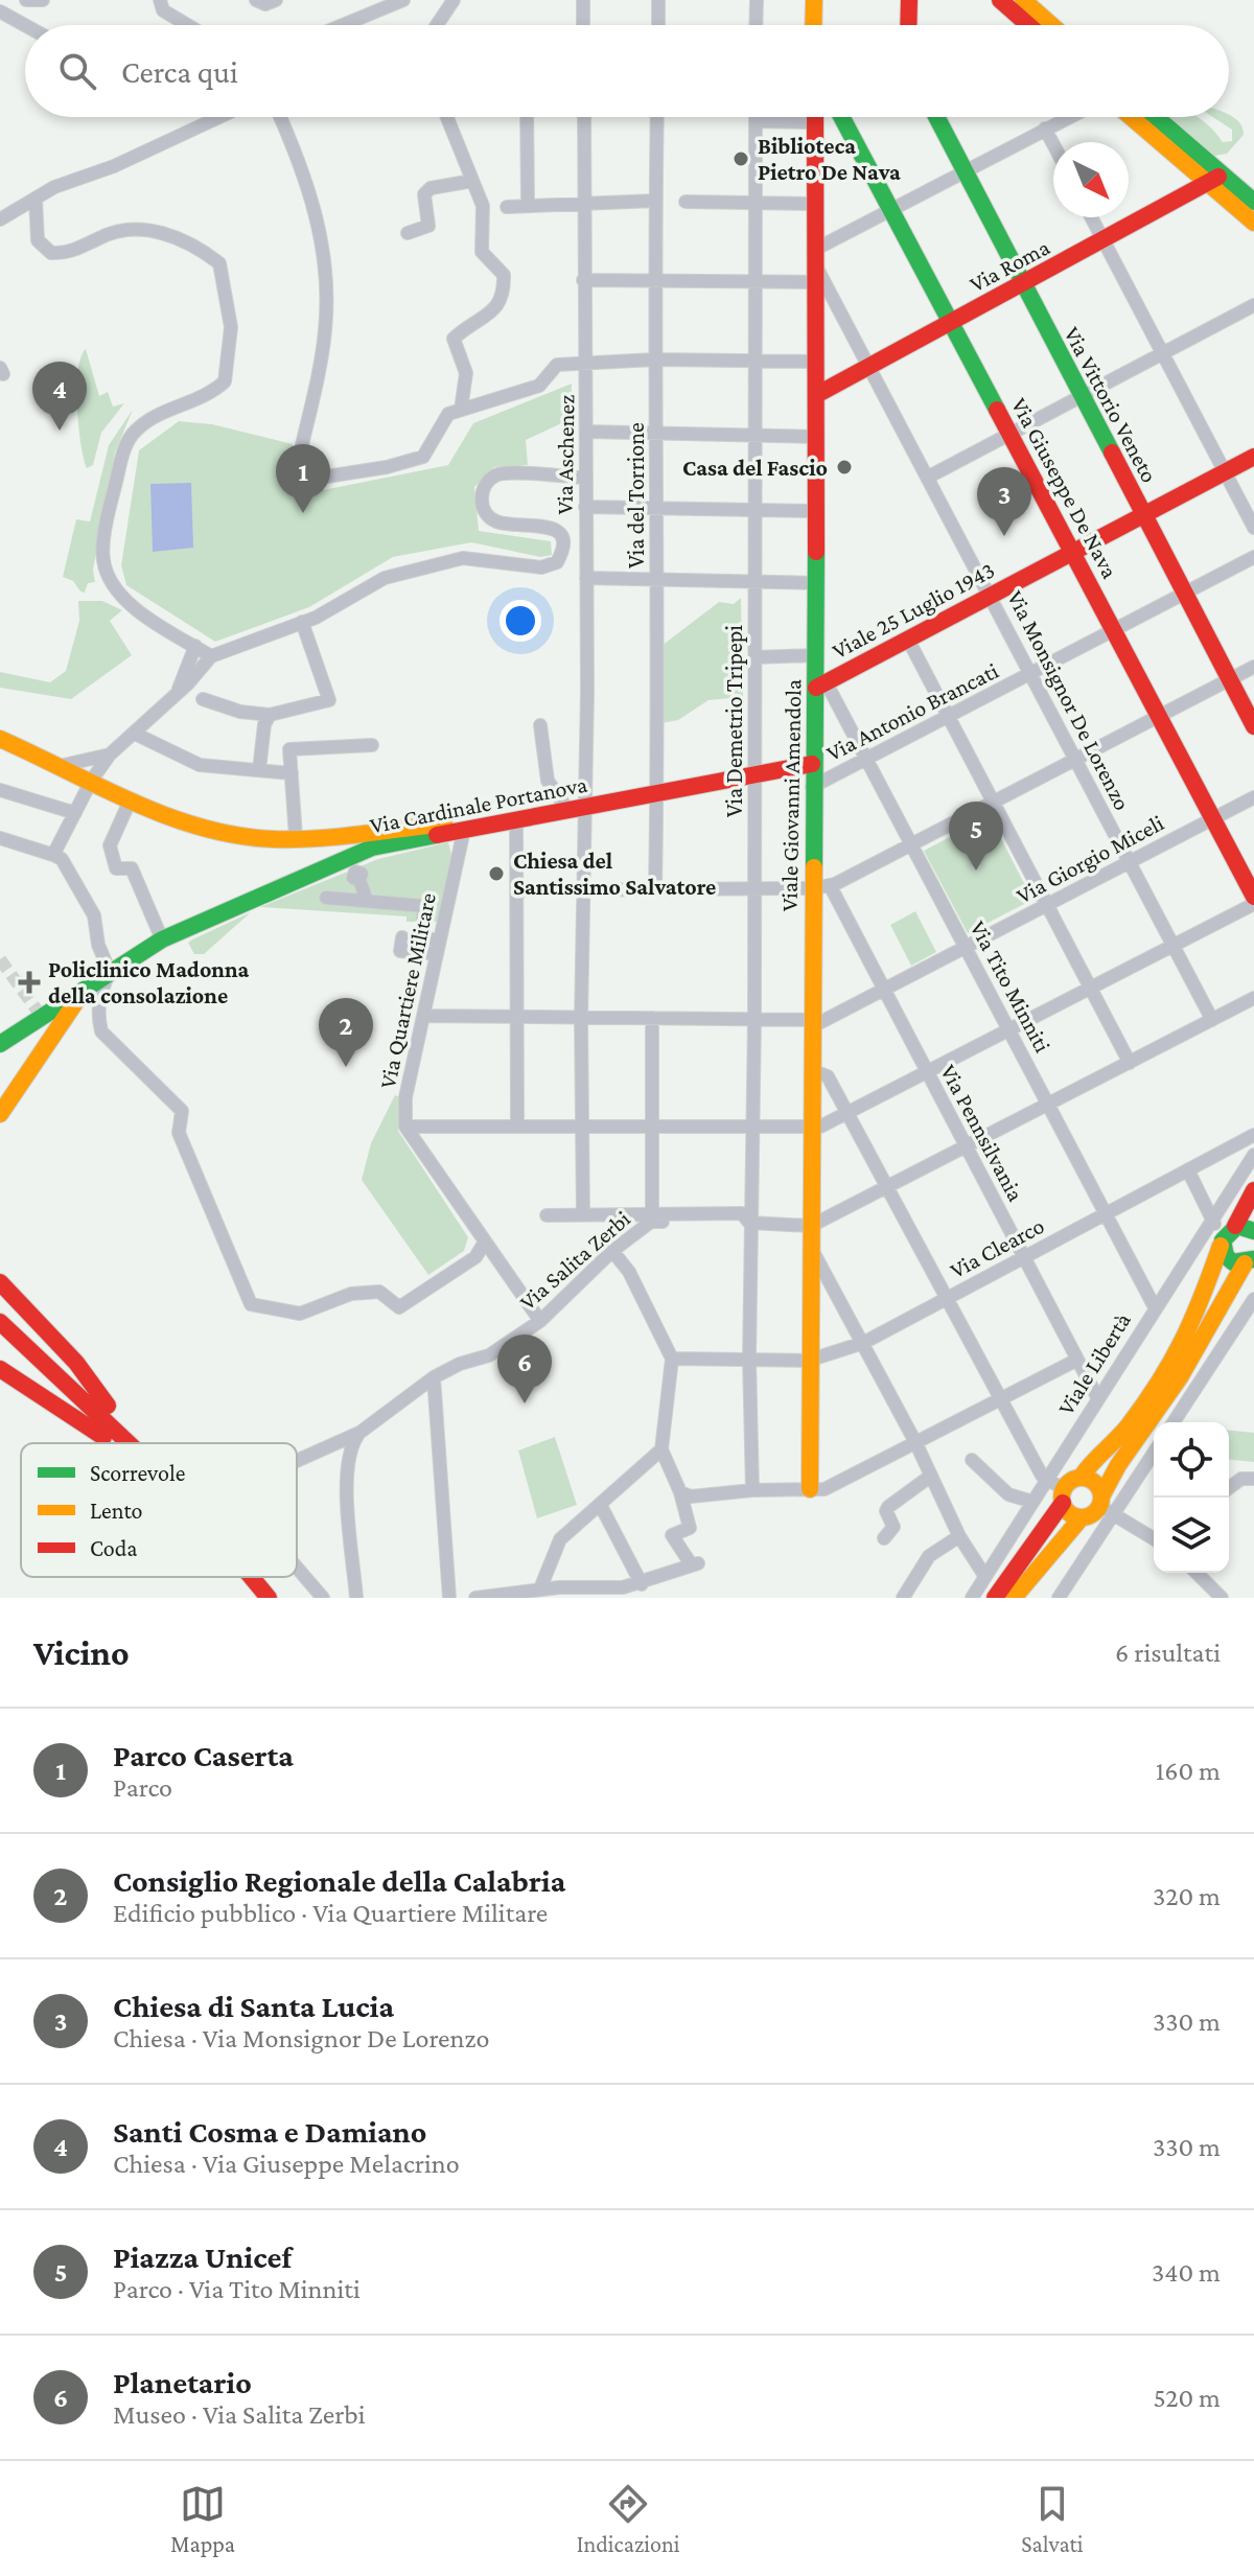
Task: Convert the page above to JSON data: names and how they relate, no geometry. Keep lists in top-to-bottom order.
{
  "streets": {
    "main road": [
      "Via Roma",
      "Via Vittorio Veneto",
      "Via Giuseppe De Nava",
      "Viale 25 Luglio 1943",
      "Viale Giovanni Amendola",
      "Via Cardinale Portanova",
      "Viale Libertà"
    ],
    "street": [
      "Via Aschenez",
      "Via del Torrione",
      "Via Monsignor De Lorenzo",
      "Via Antonio Brancati",
      "Via Demetrio Tripepi",
      "Via Giorgio Miceli",
      "Via Tito Minniti",
      "Via Quartiere Militare",
      "Via Pennsilvania",
      "Via Clearco",
      "Via Salita Zerbi"
    ]
  },
  "crossings": [
    ["Via Roma", "Via Vittorio Veneto"],
    ["Via Roma", "Via Giuseppe De Nava"],
    ["Via Roma", "Via Monsignor De Lorenzo"],
    ["Via Roma", "Viale Giovanni Amendola"],
    ["Via Vittorio Veneto", "Viale 25 Luglio 1943"],
    ["Via Vittorio Veneto", "Via Antonio Brancati"],
    ["Via Aschenez", "Via Cardinale Portanova"],
    ["Via Giuseppe De Nava", "Viale 25 Luglio 1943"],
    ["Via Giuseppe De Nava", "Via Antonio Brancati"],
    ["Via Giuseppe De Nava", "Via Giorgio Miceli"],
    ["Via del Torrione", "Via Cardinale Portanova"],
    ["Viale 25 Luglio 1943", "Via Monsignor De Lorenzo"],
    ["Viale 25 Luglio 1943", "Viale Giovanni Amendola"],
    ["Viale 25 Luglio 1943", "Via Tito Minniti"],
    ["Via Monsignor De Lorenzo", "Via Antonio Brancati"],
    ["Via Monsignor De Lorenzo", "Viale Giovanni Amendola"],
    ["Via Monsignor De Lorenzo", "Via Giorgio Miceli"],
    ["Via Antonio Brancati", "Viale Giovanni Amendola"],
    ["Via Antonio Brancati", "Via Tito Minniti"],
    ["Via Demetrio Tripepi", "Via Cardinale Portanova"],
    ["Via Demetrio Tripepi", "Via Clearco"],
    ["Via Demetrio Tripepi", "Via Salita Zerbi"],
    ["Viale Giovanni Amendola", "Via Cardinale Portanova"],
    ["Viale Giovanni Amendola", "Via Giorgio Miceli"],
    ["Viale Giovanni Amendola", "Via Tito Minniti"],
    ["Viale Giovanni Amendola", "Via Pennsilvania"],
    ["Viale Giovanni Amendola", "Via Clearco"],
    ["Via Cardinale Portanova", "Via Quartiere Militare"],
    ["Via Giorgio Miceli", "Via Tito Minniti"],
    ["Via Giorgio Miceli", "Via Pennsilvania"],
    ["Via Tito Minniti", "Via Clearco"],
    ["Via Tito Minniti", "Viale Libertà"],
    ["Via Pennsilvania", "Via Clearco"],
    ["Via Pennsilvania", "Viale Libertà"]
  ],
  "places": {
    "other": ["Biblioteca Pietro De Nava", "Casa del Fascio", "Chiesa del Santissimo Salvatore"],
    "health": ["Policlinico Madonna della consolazione"]
  },
  "legend": ["Scorrevole", "Lento", "Coda"],
  "north": "bottom right",
  "page": {
    "search": "Cerca qui",
    "pins": [
      "4",
      "1",
      "3",
      "5",
      "2",
      "6"
    ],
    "heading": ["Vicino", "6 risultati"],
    "list": [
      {
        "mark": "1",
        "name": "Parco Caserta",
        "note": "Parco",
        "value": "160 m"
      },
      {
        "mark": "2",
        "name": "Consiglio Regionale della Calabria",
        "note": "Edificio pubblico · Via Quartiere Militare",
        "value": "320 m"
      },
      {
        "mark": "3",
        "name": "Chiesa di Santa Lucia",
        "note": "Chiesa · Via Monsignor De Lorenzo",
        "value": "330 m"
      },
      {
        "mark": "4",
        "name": "Santi Cosma e Damiano",
        "note": "Chiesa · Via Giuseppe Melacrino",
        "value": "330 m"
      },
      {
        "mark": "5",
        "name": "Piazza Unicef",
        "note": "Parco · Via Tito Minniti",
        "value": "340 m"
      },
      {
        "mark": "6",
        "name": "Planetario",
        "note": "Museo · Via Salita Zerbi",
        "value": "520 m"
      }
    ],
    "nav": ["Mappa", "Indicazioni", "Salvati"]
  }
}
